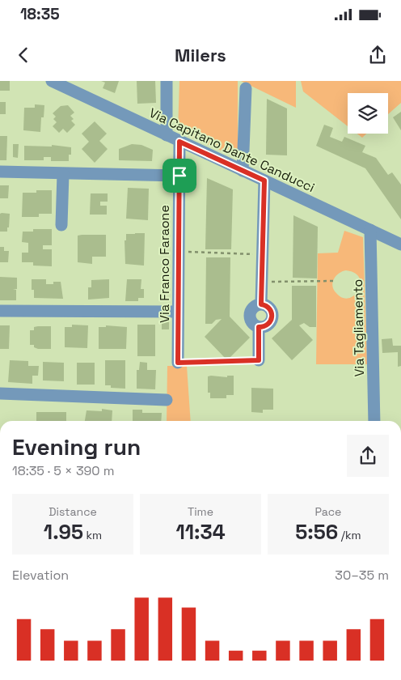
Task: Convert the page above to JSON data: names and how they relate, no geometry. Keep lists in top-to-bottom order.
{
  "streets": {
    "street": ["Via Capitano Dante Canducci", "Via Franco Faraone", "Via Tagliamento"]
  },
  "crossings": [
    ["Via Capitano Dante Canducci", "Via Franco Faraone"],
    ["Via Capitano Dante Canducci", "Via Tagliamento"]
  ],
  "page": {
    "status": "18:35",
    "header": "Milers",
    "heading": ["Evening run", "18:35 · 5 × 390 m"],
    "stats": [
      ["Distance", "1.95 km"],
      ["Time", "11:34"],
      ["Pace", "5:56 /km"]
    ],
    "chart": ["Elevation", "30–35 m"]
  }
}
